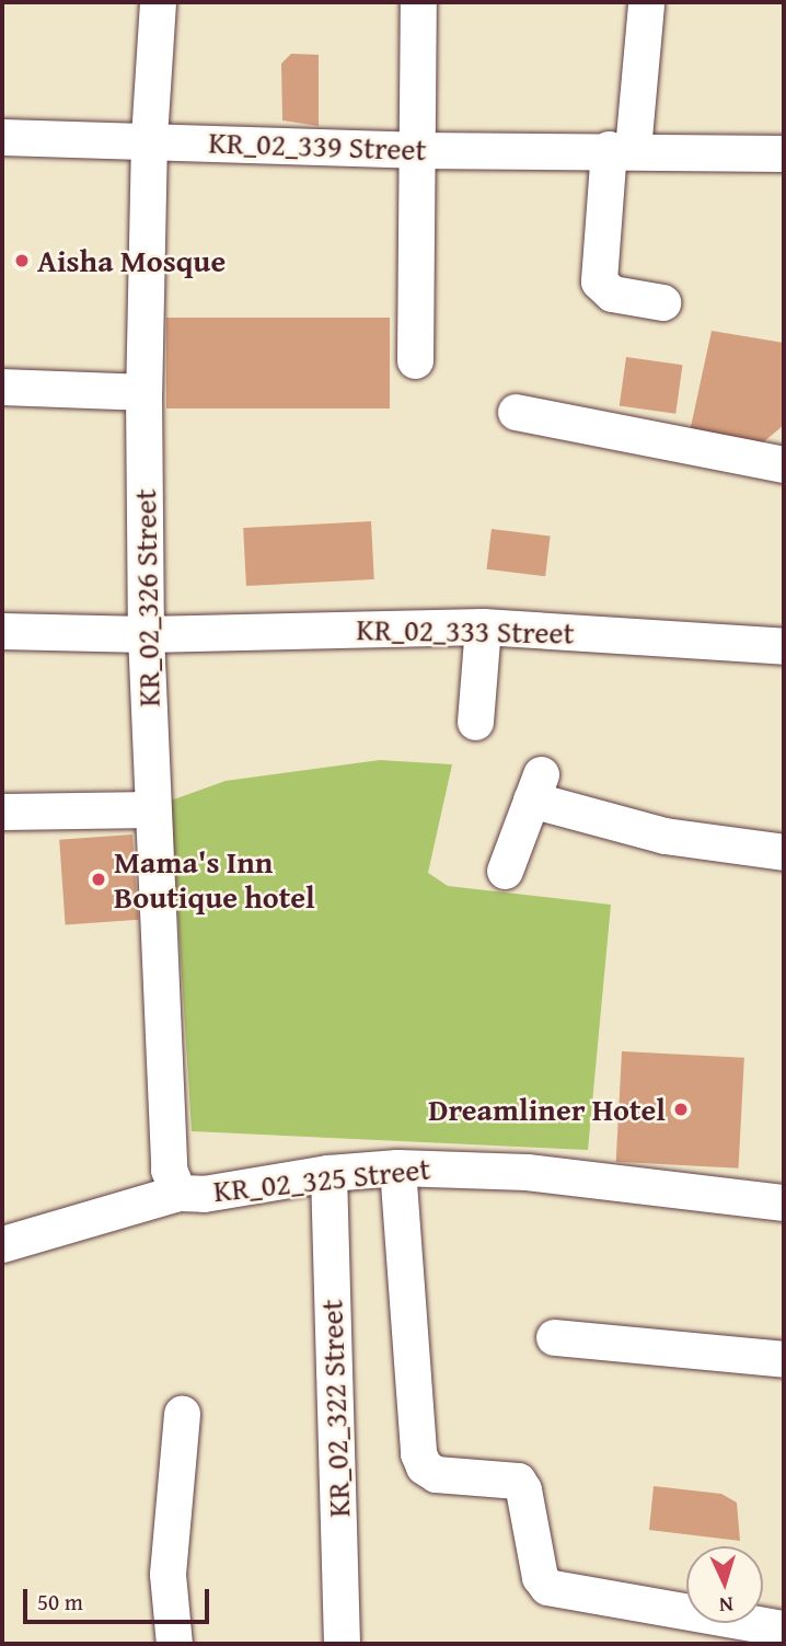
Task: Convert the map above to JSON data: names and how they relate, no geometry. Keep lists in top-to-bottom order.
{
  "streets": {
    "street": [
      "KR_02_339 Street",
      "KR_02_326 Street",
      "KR_02_333 Street",
      "KR_02_325 Street",
      "KR_02_322 Street"
    ]
  },
  "crossings": [
    ["KR_02_339 Street", "KR_02_326 Street"],
    ["KR_02_326 Street", "KR_02_333 Street"],
    ["KR_02_326 Street", "KR_02_325 Street"],
    ["KR_02_325 Street", "KR_02_322 Street"]
  ],
  "places": ["Aisha Mosque", "Mama's Inn Boutique hotel", "Dreamliner Hotel"],
  "scale_bar": "50 m",
  "north": "bottom"
}
